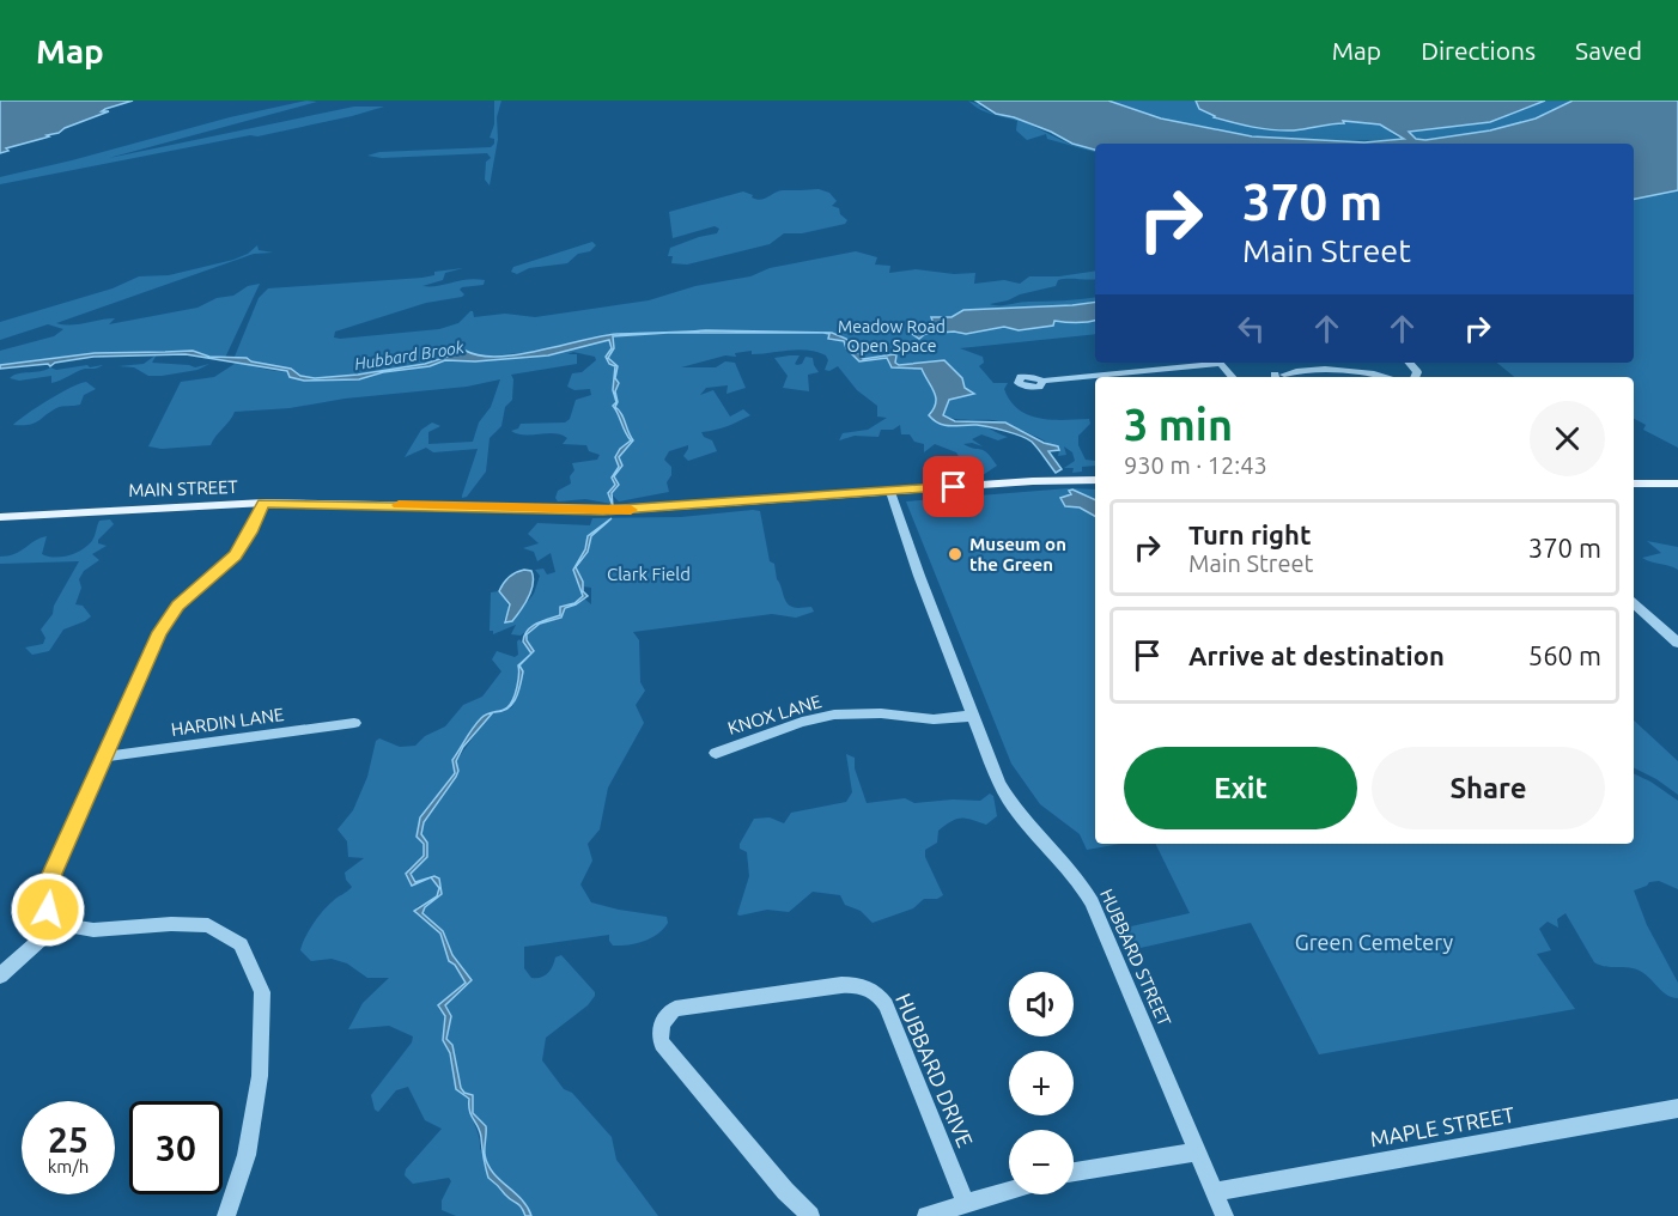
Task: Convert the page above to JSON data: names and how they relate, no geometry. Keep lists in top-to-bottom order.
{
  "streets": {
    "main road": ["MAIN STREET"],
    "street": [
      "KNOX LANE",
      "HARDIN LANE",
      "HUBBARD STREET",
      "HUBBARD DRIVE",
      "MAPLE STREET"
    ]
  },
  "crossings": [
    ["MAIN STREET", "HUBBARD STREET"],
    ["KNOX LANE", "HUBBARD STREET"],
    ["HUBBARD STREET", "MAPLE STREET"]
  ],
  "water": ["Hubbard Brook"],
  "parks": ["Meadow Road Open Space", "Clark Field", "Green Cemetery"],
  "places": ["Museum on the Green"],
  "page": {
    "header": "Map",
    "nav": ["Map", "Directions", "Saved"],
    "turn": ["370 m", "Main Street"],
    "heading": ["3 min", "930 m · 12:43"],
    "list": [
      {
        "name": "Turn right",
        "note": "Main Street",
        "value": "370 m"
      },
      {
        "name": "Arrive at destination",
        "value": "560 m"
      }
    ],
    "buttons": ["Exit", "Share"],
    "map_buttons": ["+", "−"],
    "speed": "25 km/h",
    "limit": "30"
  }
}
